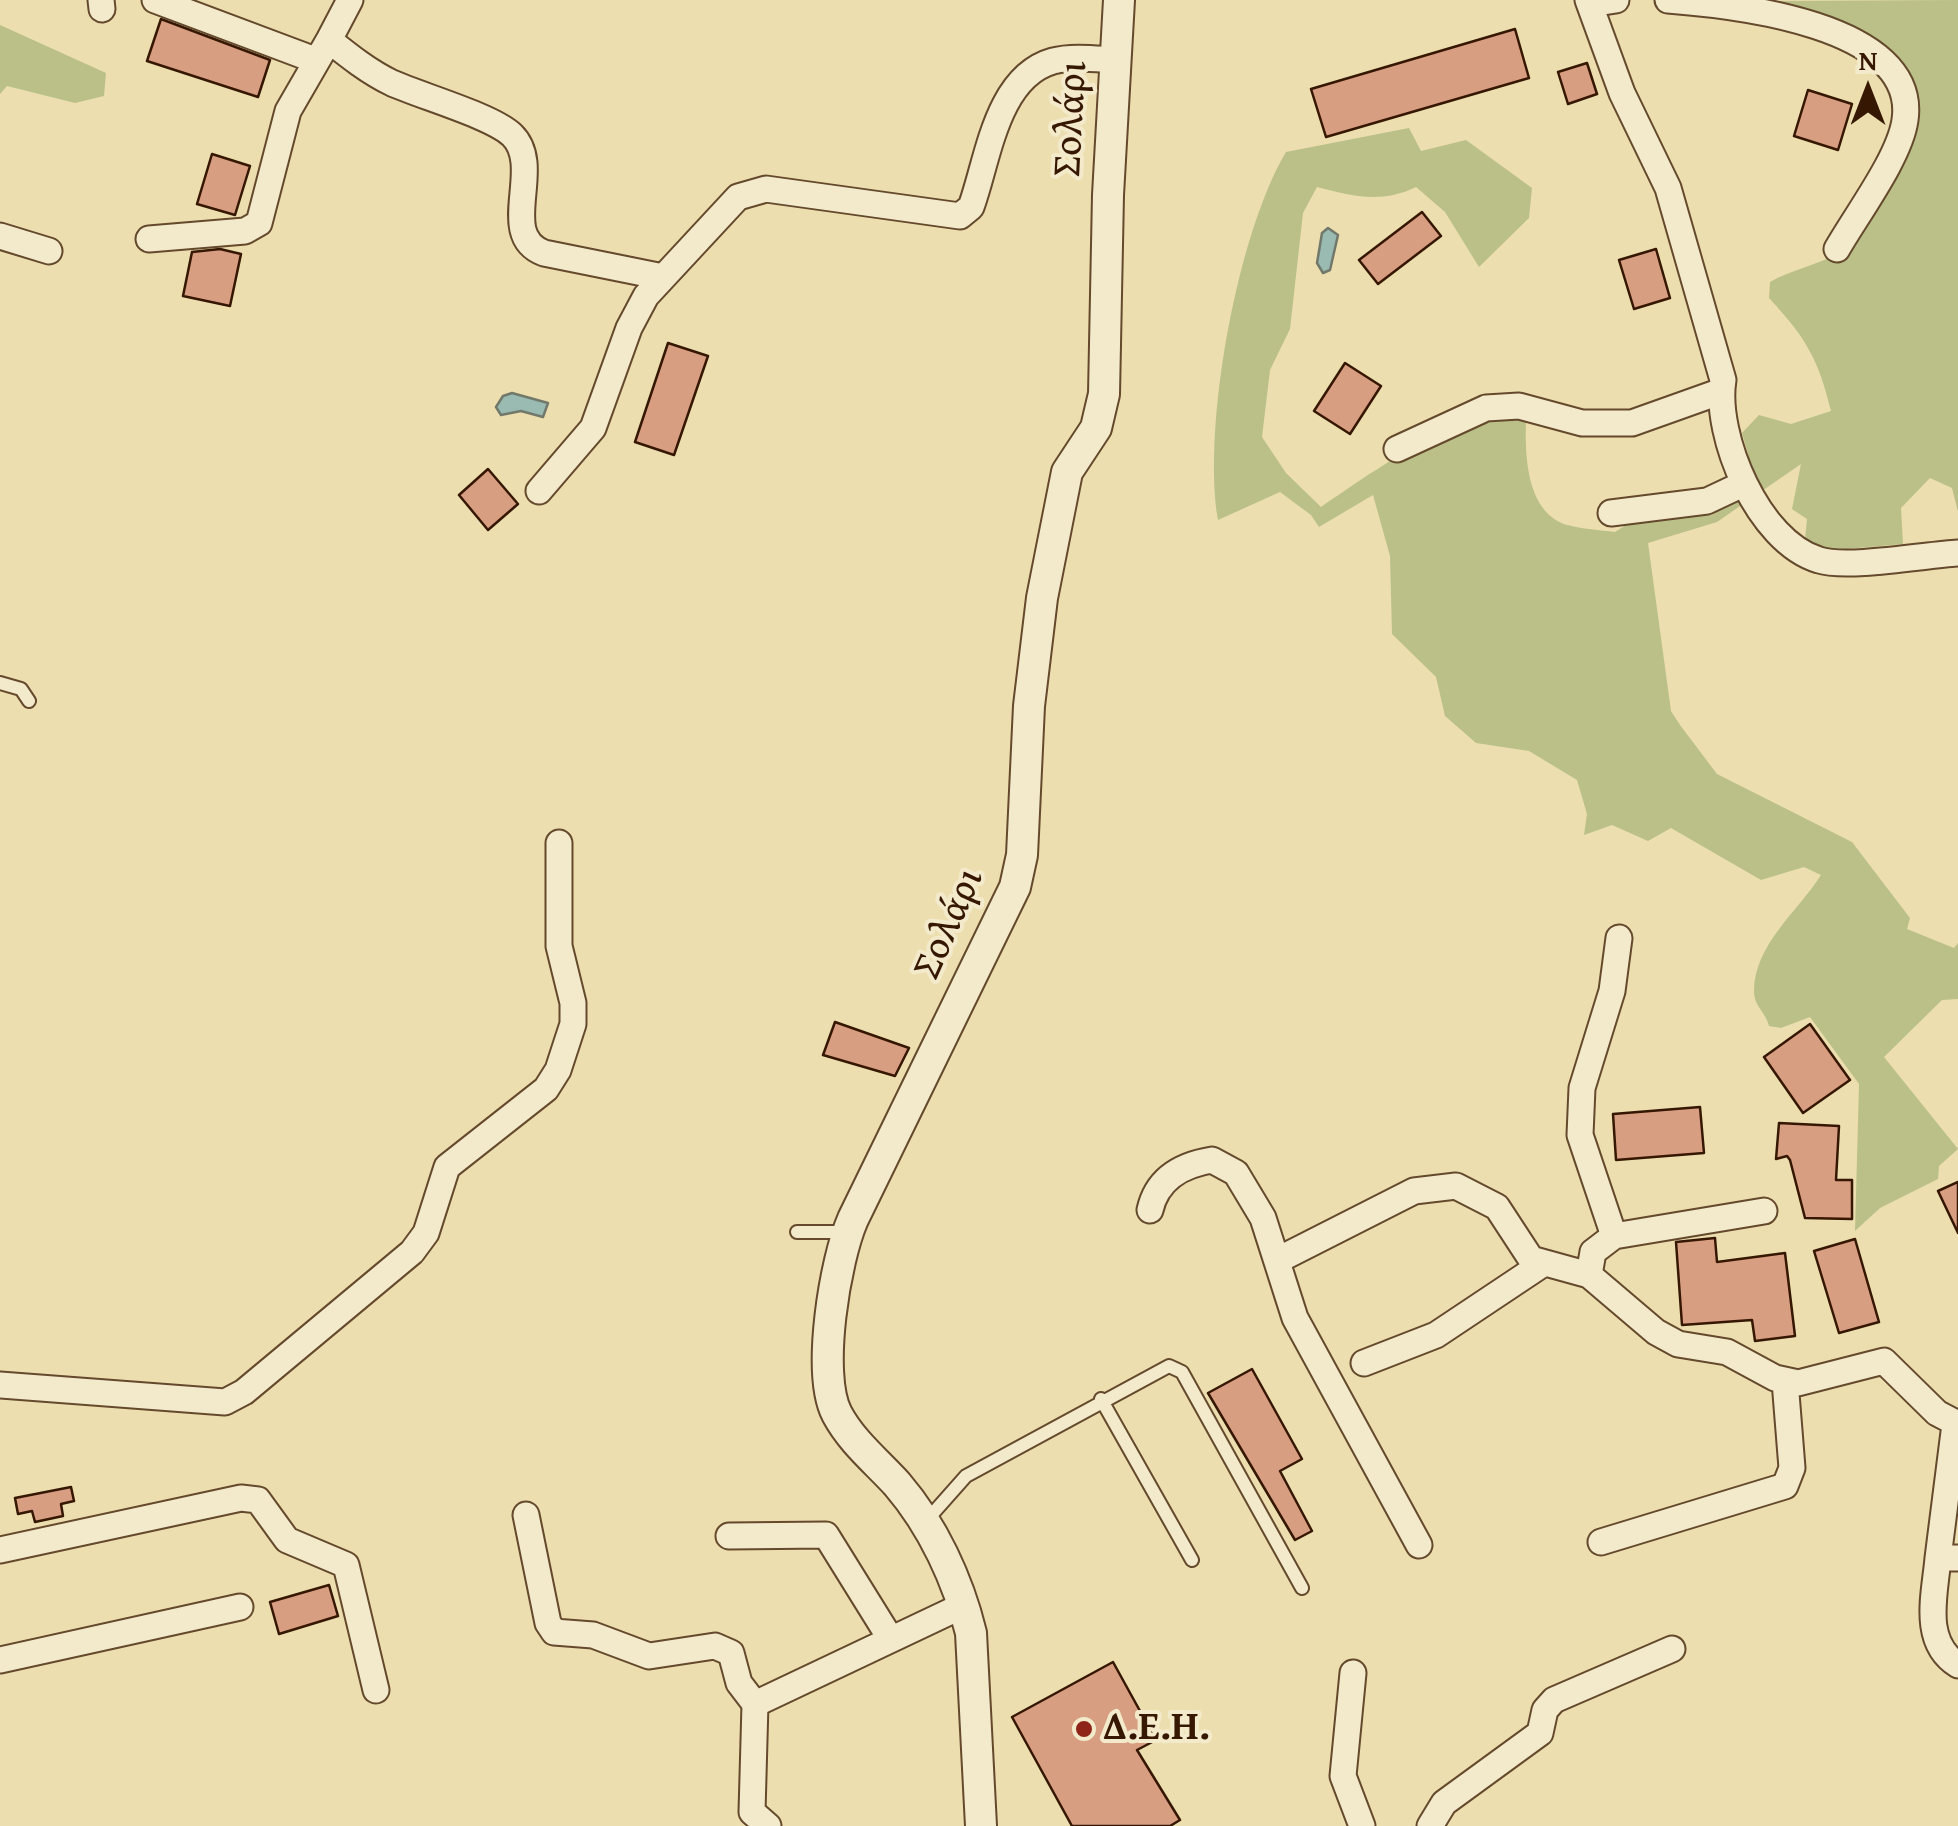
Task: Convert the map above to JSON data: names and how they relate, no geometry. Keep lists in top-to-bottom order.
{
  "streets": {
    "street": ["Σολάρι"]
  },
  "places": ["Δ.Ε.Η."],
  "north": "top"
}
